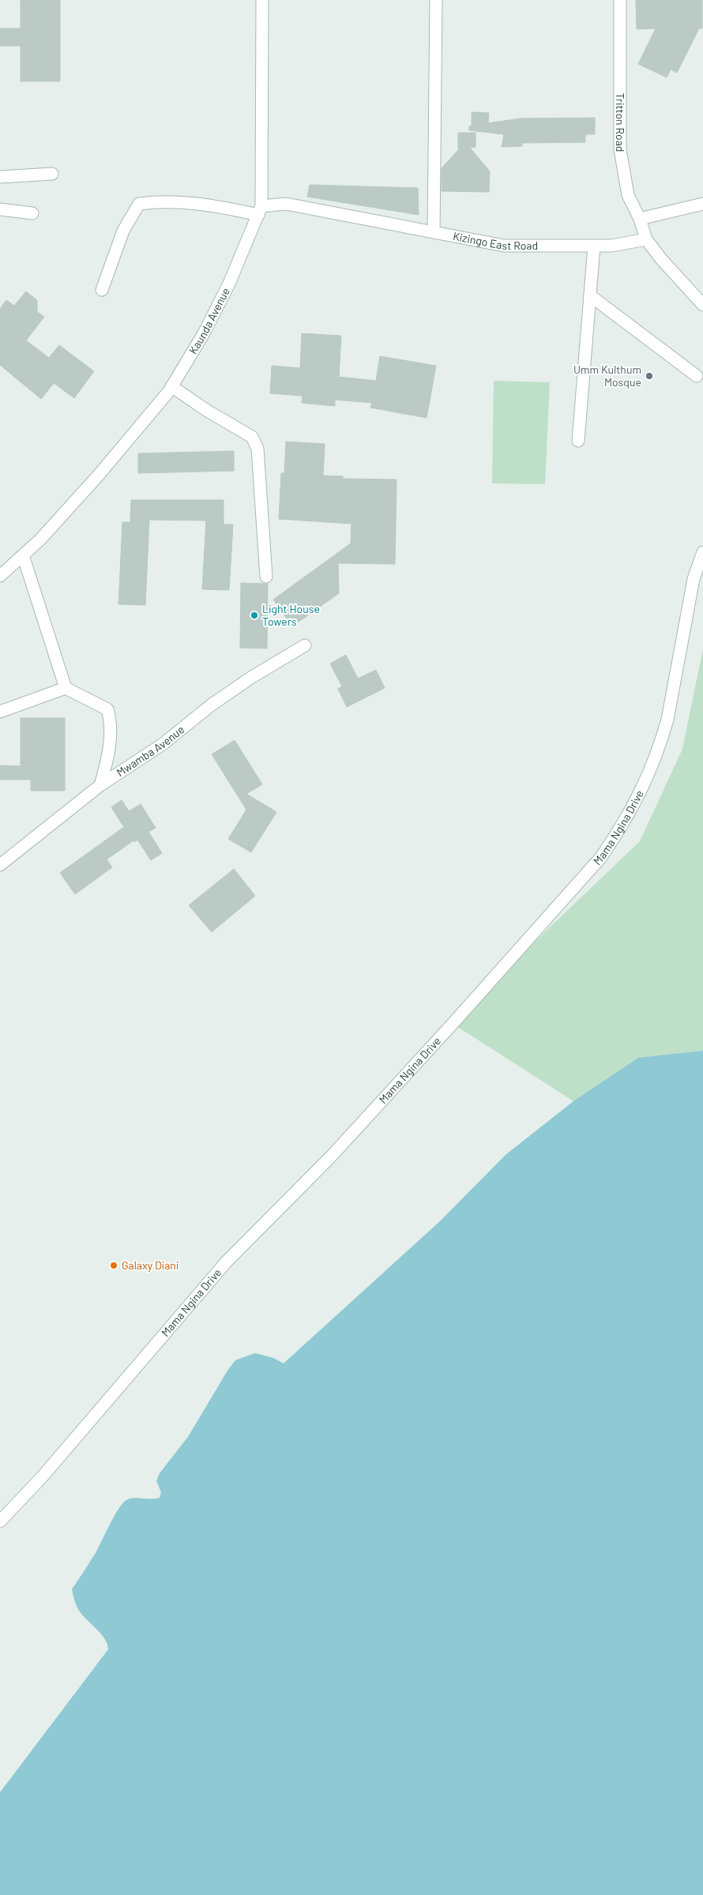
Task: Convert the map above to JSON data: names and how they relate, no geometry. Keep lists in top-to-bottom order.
{
  "streets": {
    "street": [
      "Tritton Road",
      "Kizingo East Road",
      "Kaunda Avenue",
      "Mwamba Avenue",
      "Mama Ngina Drive"
    ]
  },
  "crossings": [
    ["Tritton Road", "Kizingo East Road"],
    ["Kizingo East Road", "Kaunda Avenue"]
  ],
  "places": ["Umm Kulthum Mosque", "Light House Towers", "Galaxy Diani"]
}
